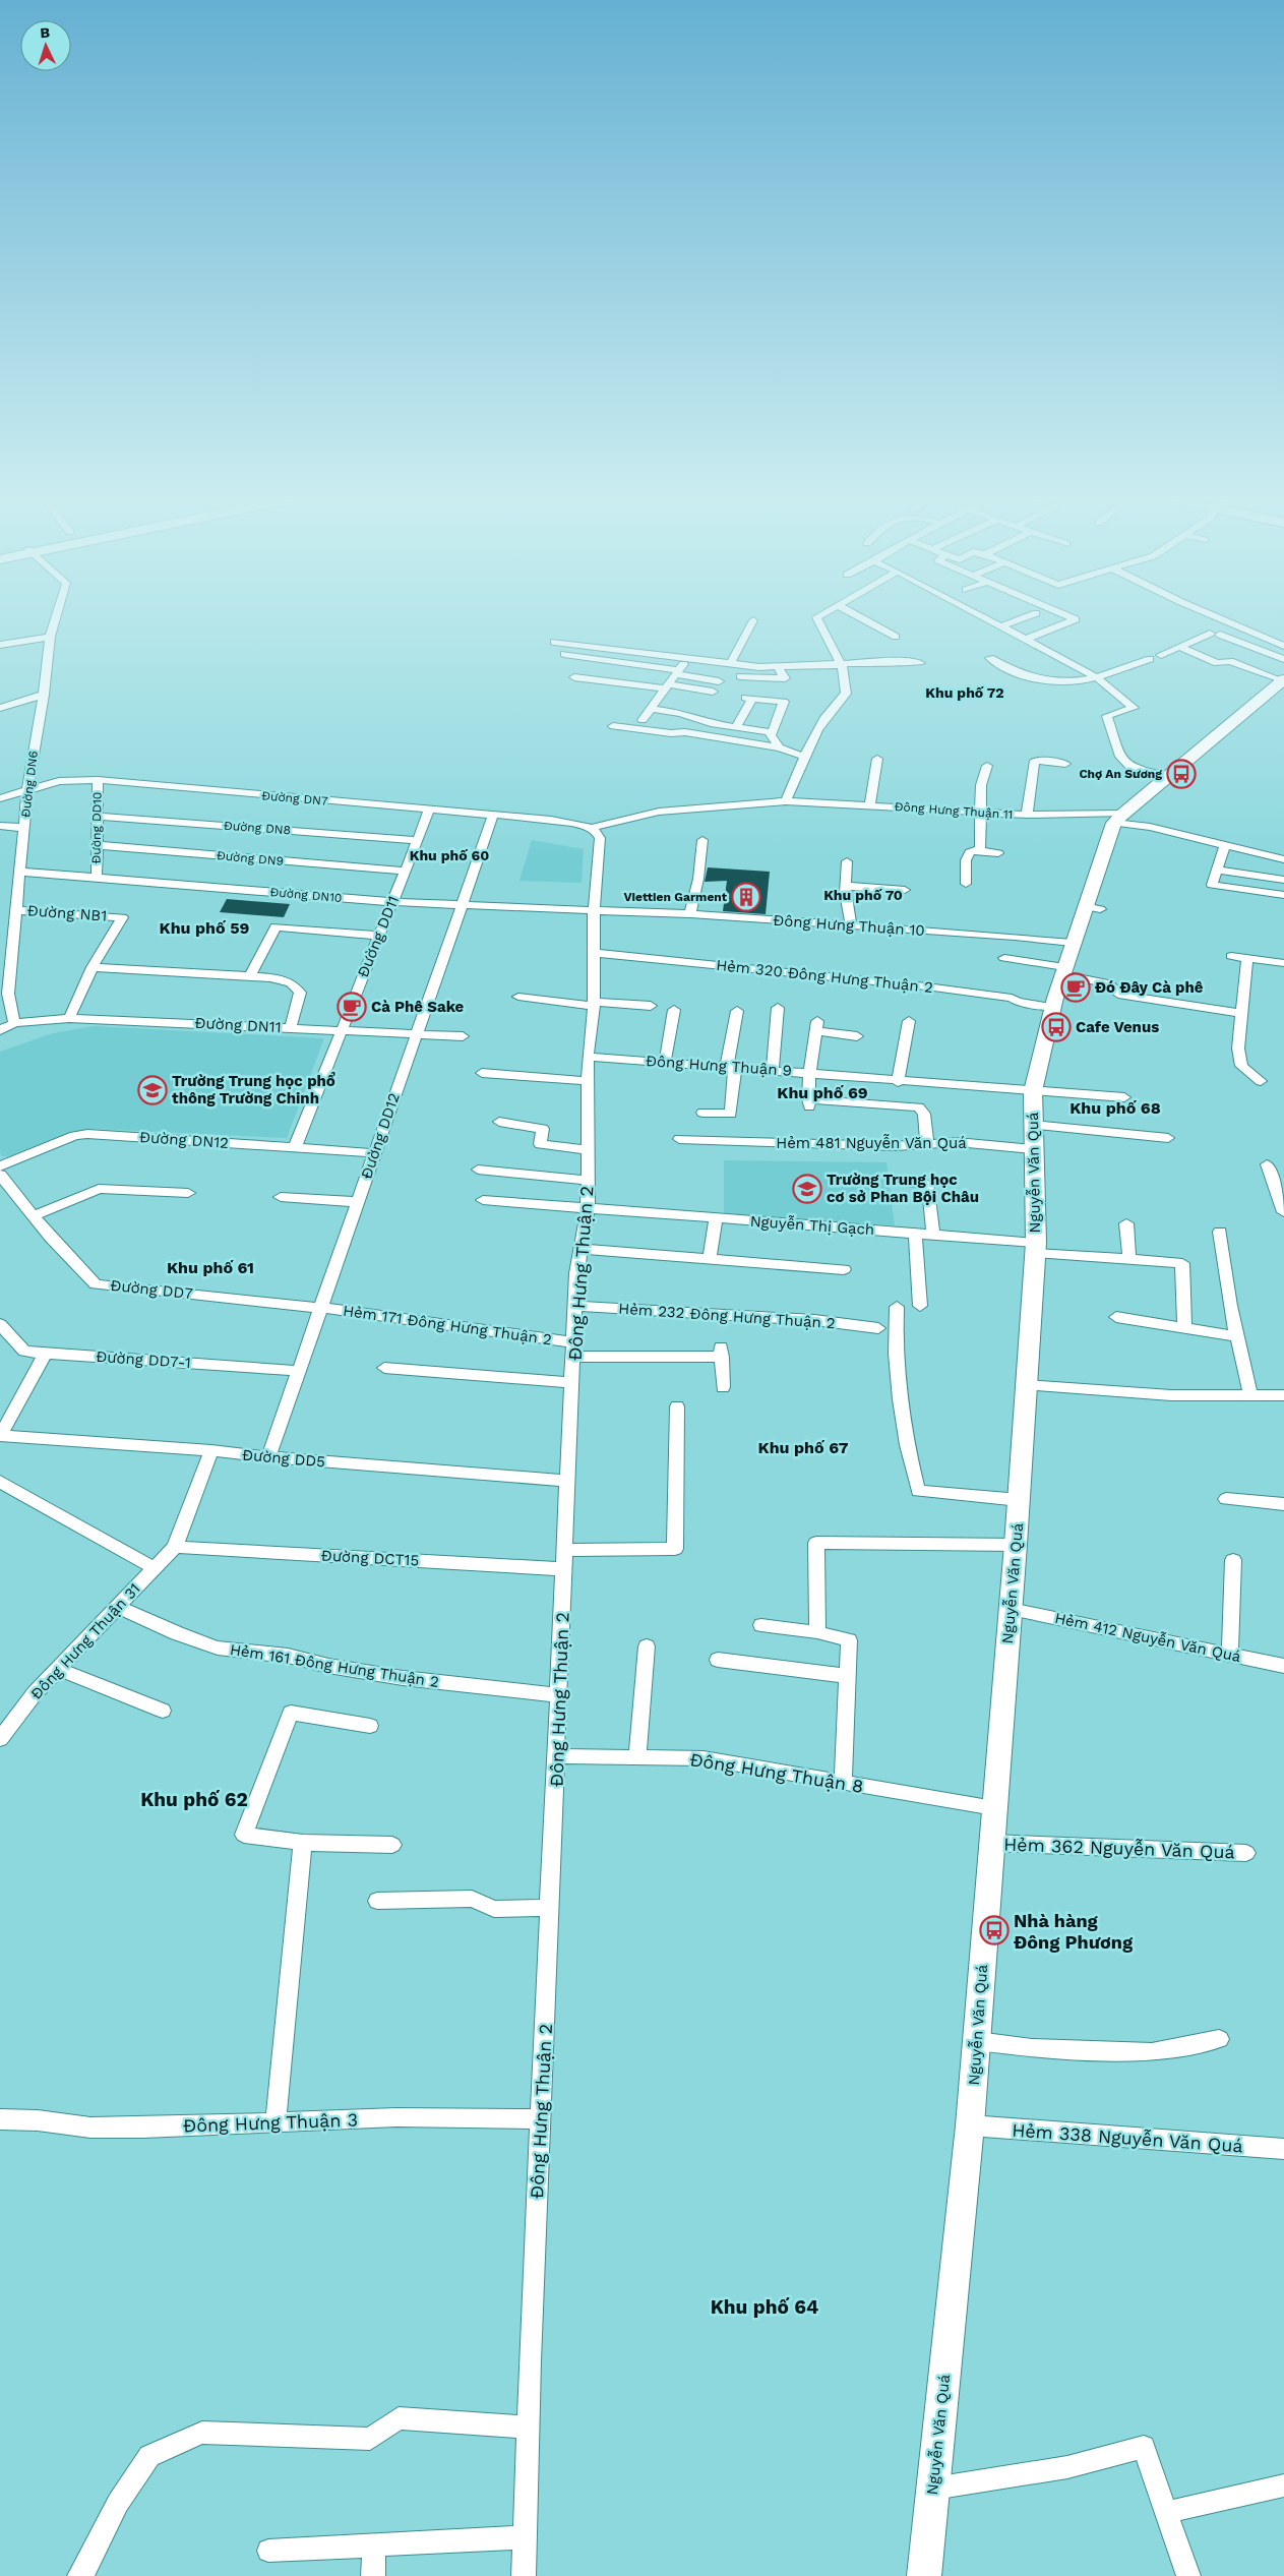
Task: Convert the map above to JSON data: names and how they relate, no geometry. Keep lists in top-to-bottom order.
{
  "streets": {
    "main road": ["Nguyễn Văn Quá"],
    "street": [
      "Đường DN6",
      "Đường DN7",
      "Đông Hưng Thuận 11",
      "Đường DD10",
      "Đường DN8",
      "Đường DN9",
      "Đường DN10",
      "Đường NB1",
      "Đông Hưng Thuận 10",
      "Đường DD11",
      "Hẻm 320 Đông Hưng Thuận 2",
      "Đường DN11",
      "Đông Hưng Thuận 9",
      "Đường DD12",
      "Đường DN12",
      "Hẻm 481 Nguyễn Văn Quá",
      "Nguyễn Thị Gạch",
      "Đông Hưng Thuận 2",
      "Đường DD7",
      "Hẻm 232 Đông Hưng Thuận 2",
      "Hẻm 171 Đông Hưng Thuận 2",
      "Đường DD7-1",
      "Đường DD5",
      "Đường DCT15",
      "Hẻm 412 Nguyễn Văn Quá",
      "Đông Hưng Thuận 31",
      "Hẻm 161 Đông Hưng Thuận 2",
      "Đông Hưng Thuận 8",
      "Hẻm 362 Nguyễn Văn Quá",
      "Đông Hưng Thuận 3",
      "Hẻm 338 Nguyễn Văn Quá"
    ]
  },
  "crossings": [
    ["Đường DN6", "Đường DN7"],
    ["Đường DN6", "Đường DN10"],
    ["Đường DN6", "Đường NB1"],
    ["Đường DN6", "Đường DN11"],
    ["Đường DN7", "Đông Hưng Thuận 11"],
    ["Đường DN7", "Đường DD10"],
    ["Đường DN7", "Đường DD11"],
    ["Đường DN7", "Đường DD12"],
    ["Đường DN7", "Đông Hưng Thuận 2"],
    ["Đông Hưng Thuận 11", "Nguyễn Văn Quá"],
    ["Đông Hưng Thuận 11", "Đông Hưng Thuận 2"],
    ["Đường DD10", "Đường DN8"],
    ["Đường DD10", "Đường DN9"],
    ["Đường DD10", "Đường DN10"],
    ["Đường DN8", "Đường DD11"],
    ["Đường DN9", "Đường DD11"],
    ["Đường DN10", "Đông Hưng Thuận 10"],
    ["Đường DN10", "Đường DD11"],
    ["Đường DN10", "Đường DD12"],
    ["Đường DN10", "Đông Hưng Thuận 2"],
    ["Đông Hưng Thuận 10", "Nguyễn Văn Quá"],
    ["Đông Hưng Thuận 10", "Đông Hưng Thuận 2"],
    ["Đường DD11", "Đường DN11"],
    ["Đường DD11", "Đường DN12"],
    ["Hẻm 320 Đông Hưng Thuận 2", "Nguyễn Văn Quá"],
    ["Hẻm 320 Đông Hưng Thuận 2", "Đông Hưng Thuận 2"],
    ["Đường DN11", "Đường DD12"],
    ["Đông Hưng Thuận 9", "Nguyễn Văn Quá"],
    ["Đông Hưng Thuận 9", "Đông Hưng Thuận 2"],
    ["Đường DD12", "Đường DN12"],
    ["Đường DD12", "Đường DD7"],
    ["Đường DD12", "Hẻm 171 Đông Hưng Thuận 2"],
    ["Đường DD12", "Đường DD7-1"],
    ["Đường DD12", "Đường DD5"],
    ["Hẻm 481 Nguyễn Văn Quá", "Nguyễn Văn Quá"],
    ["Nguyễn Văn Quá", "Nguyễn Thị Gạch"],
    ["Nguyễn Văn Quá", "Hẻm 412 Nguyễn Văn Quá"],
    ["Nguyễn Văn Quá", "Đông Hưng Thuận 8"],
    ["Nguyễn Văn Quá", "Hẻm 362 Nguyễn Văn Quá"],
    ["Nguyễn Văn Quá", "Hẻm 338 Nguyễn Văn Quá"],
    ["Nguyễn Thị Gạch", "Đông Hưng Thuận 2"],
    ["Đông Hưng Thuận 2", "Hẻm 232 Đông Hưng Thuận 2"],
    ["Đông Hưng Thuận 2", "Hẻm 171 Đông Hưng Thuận 2"],
    ["Đông Hưng Thuận 2", "Đường DD5"],
    ["Đông Hưng Thuận 2", "Đường DCT15"],
    ["Đông Hưng Thuận 2", "Hẻm 161 Đông Hưng Thuận 2"],
    ["Đông Hưng Thuận 2", "Đông Hưng Thuận 8"],
    ["Đông Hưng Thuận 2", "Đông Hưng Thuận 3"],
    ["Đường DD7", "Hẻm 171 Đông Hưng Thuận 2"],
    ["Đường DCT15", "Đông Hưng Thuận 31"],
    ["Đông Hưng Thuận 31", "Hẻm 161 Đông Hưng Thuận 2"]
  ],
  "districts": [
    "Khu phố 72",
    "Khu phố 60",
    "Khu phố 70",
    "Khu phố 59",
    "Khu phố 69",
    "Khu phố 68",
    "Khu phố 61",
    "Khu phố 67",
    "Khu phố 62",
    "Khu phố 64"
  ],
  "places": {
    "bus stop": ["Chợ An Sương", "Cafe Venus", "Nhà hàng Đông Phương"],
    "building": ["Viettien Garment"],
    "cafe": ["Đó Đây Cà phê", "Cà Phê Sake"],
    "school or university": ["Trường Trung học phổ thông Trường Chinh", "Trường Trung học cơ sở Phan Bội Châu"]
  },
  "north": "top"
}
